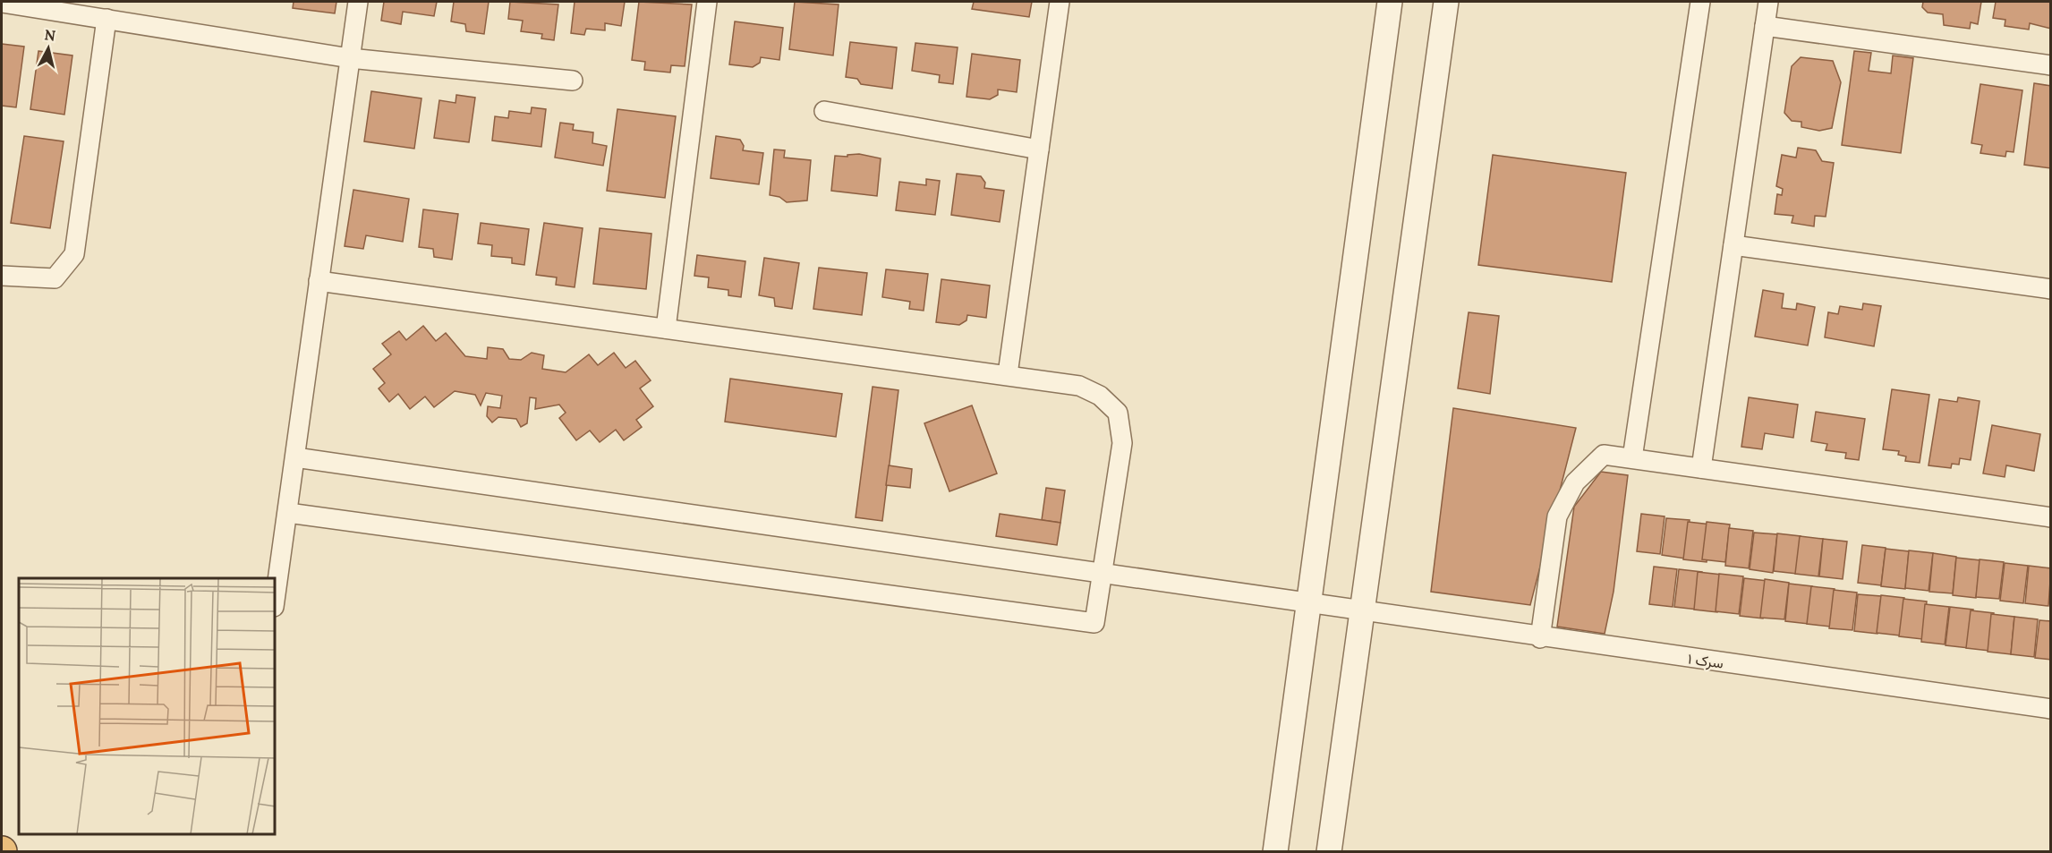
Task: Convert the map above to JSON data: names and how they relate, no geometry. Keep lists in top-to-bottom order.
{
  "streets": {
    "street": ["سرک ۱"]
  },
  "north": "top"
}
